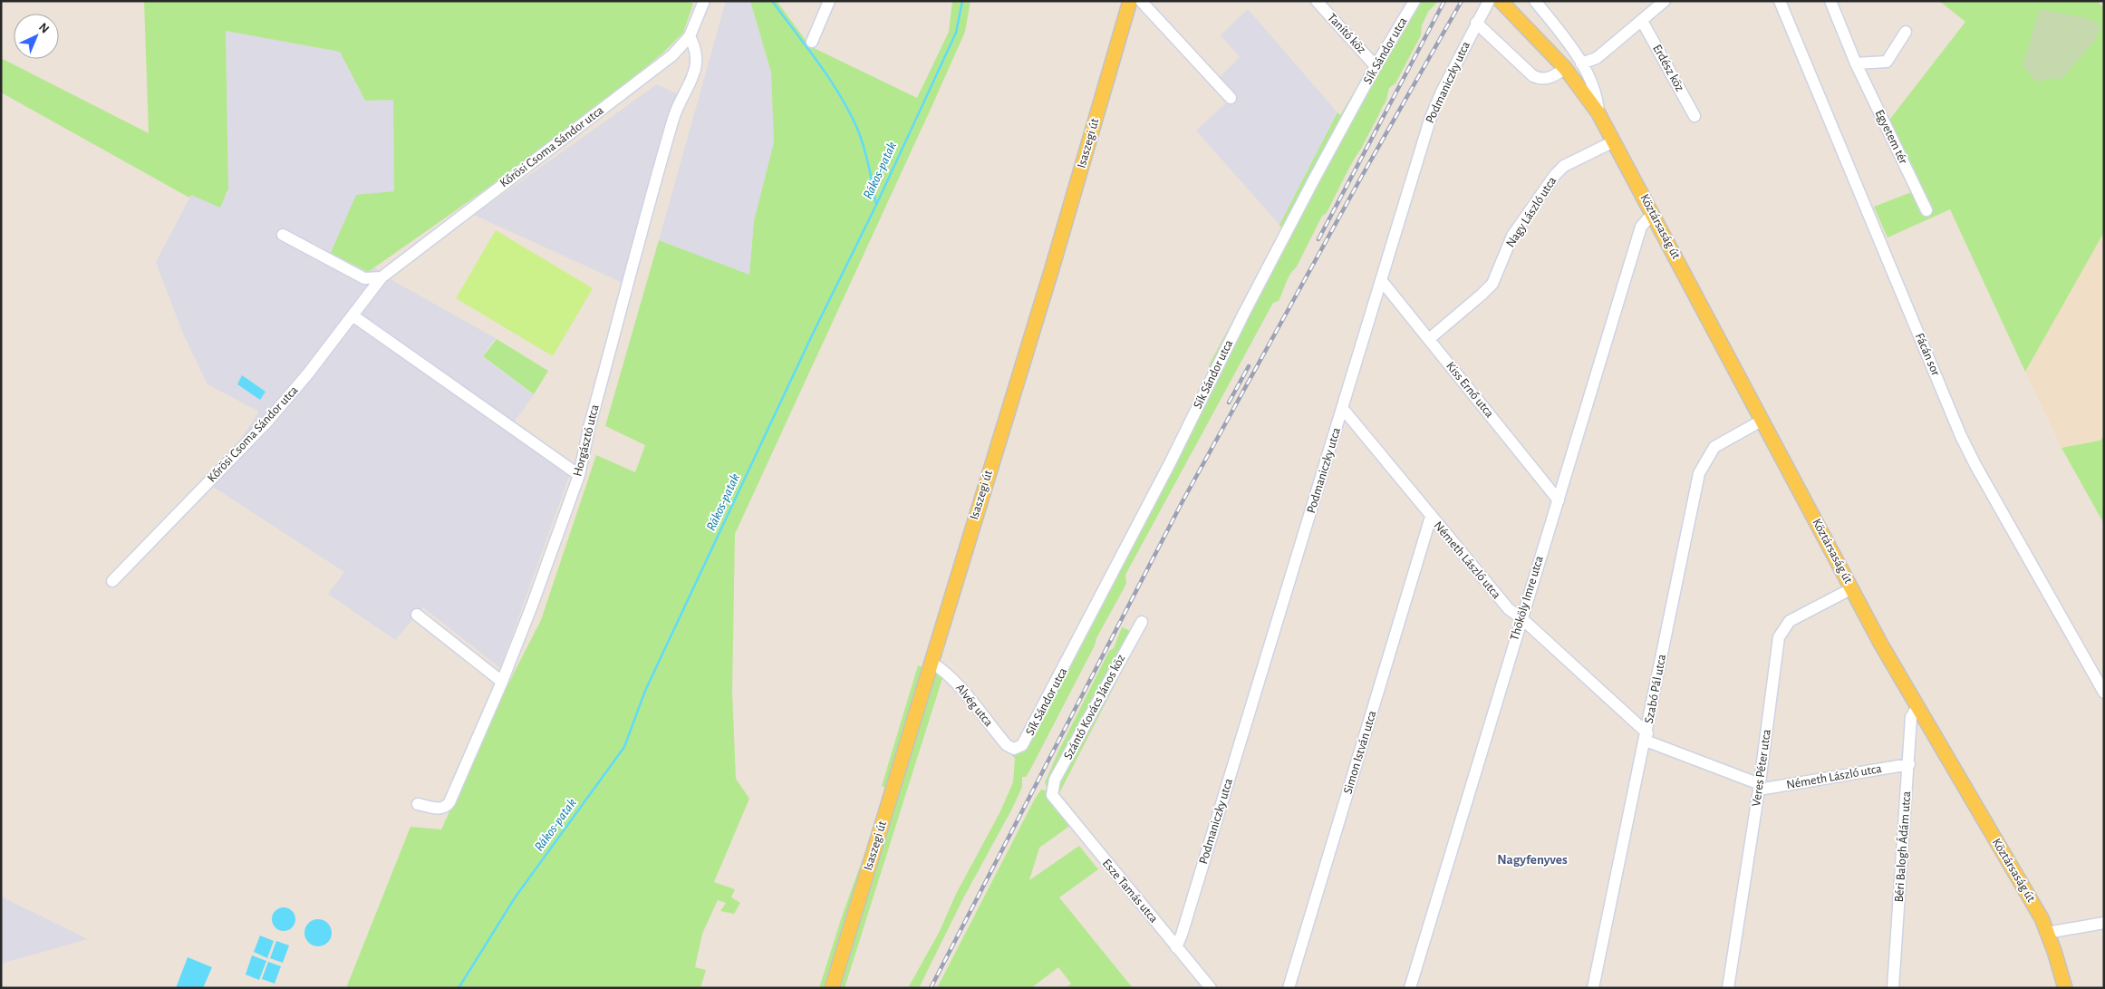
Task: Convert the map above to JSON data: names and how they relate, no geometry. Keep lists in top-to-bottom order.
{
  "streets": {
    "main road": ["Isaszegi út", "Köztársaság út"],
    "street": [
      "Tanító köz",
      "Sík Sándor utca",
      "Erdész köz",
      "Podmaniczky utca",
      "Egyetem tér",
      "Kőrösi Csoma Sándor utca",
      "Nagy László utca",
      "Fácán sor",
      "Kiss Ernő utca",
      "Horgásztó utca",
      "Németh László utca",
      "Thököly Imre utca",
      "Szabó Pál utca",
      "Alvég utca",
      "Szántó Kovács János köz",
      "Simon István utca",
      "Veres Péter utca",
      "Béri Balogh Ádám utca",
      "Esze Tamás utca"
    ]
  },
  "crossings": [
    ["Tanító köz", "Sík Sándor utca"],
    ["Sík Sándor utca", "Alvég utca"],
    ["Podmaniczky utca", "Kiss Ernő utca"],
    ["Podmaniczky utca", "Németh László utca"],
    ["Podmaniczky utca", "Esze Tamás utca"],
    ["Isaszegi út", "Alvég utca"],
    ["Kőrösi Csoma Sándor utca", "Horgásztó utca"],
    ["Nagy László utca", "Köztársaság út"],
    ["Nagy László utca", "Kiss Ernő utca"],
    ["Köztársaság út", "Thököly Imre utca"],
    ["Köztársaság út", "Szabó Pál utca"],
    ["Köztársaság út", "Veres Péter utca"],
    ["Köztársaság út", "Béri Balogh Ádám utca"],
    ["Kiss Ernő utca", "Thököly Imre utca"],
    ["Németh László utca", "Thököly Imre utca"],
    ["Németh László utca", "Szabó Pál utca"],
    ["Németh László utca", "Simon István utca"],
    ["Németh László utca", "Veres Péter utca"],
    ["Németh László utca", "Béri Balogh Ádám utca"],
    ["Szántó Kovács János köz", "Esze Tamás utca"]
  ],
  "districts": ["Nagyfenyves"],
  "water": ["Rákos-patak"],
  "north": "top right"
}
